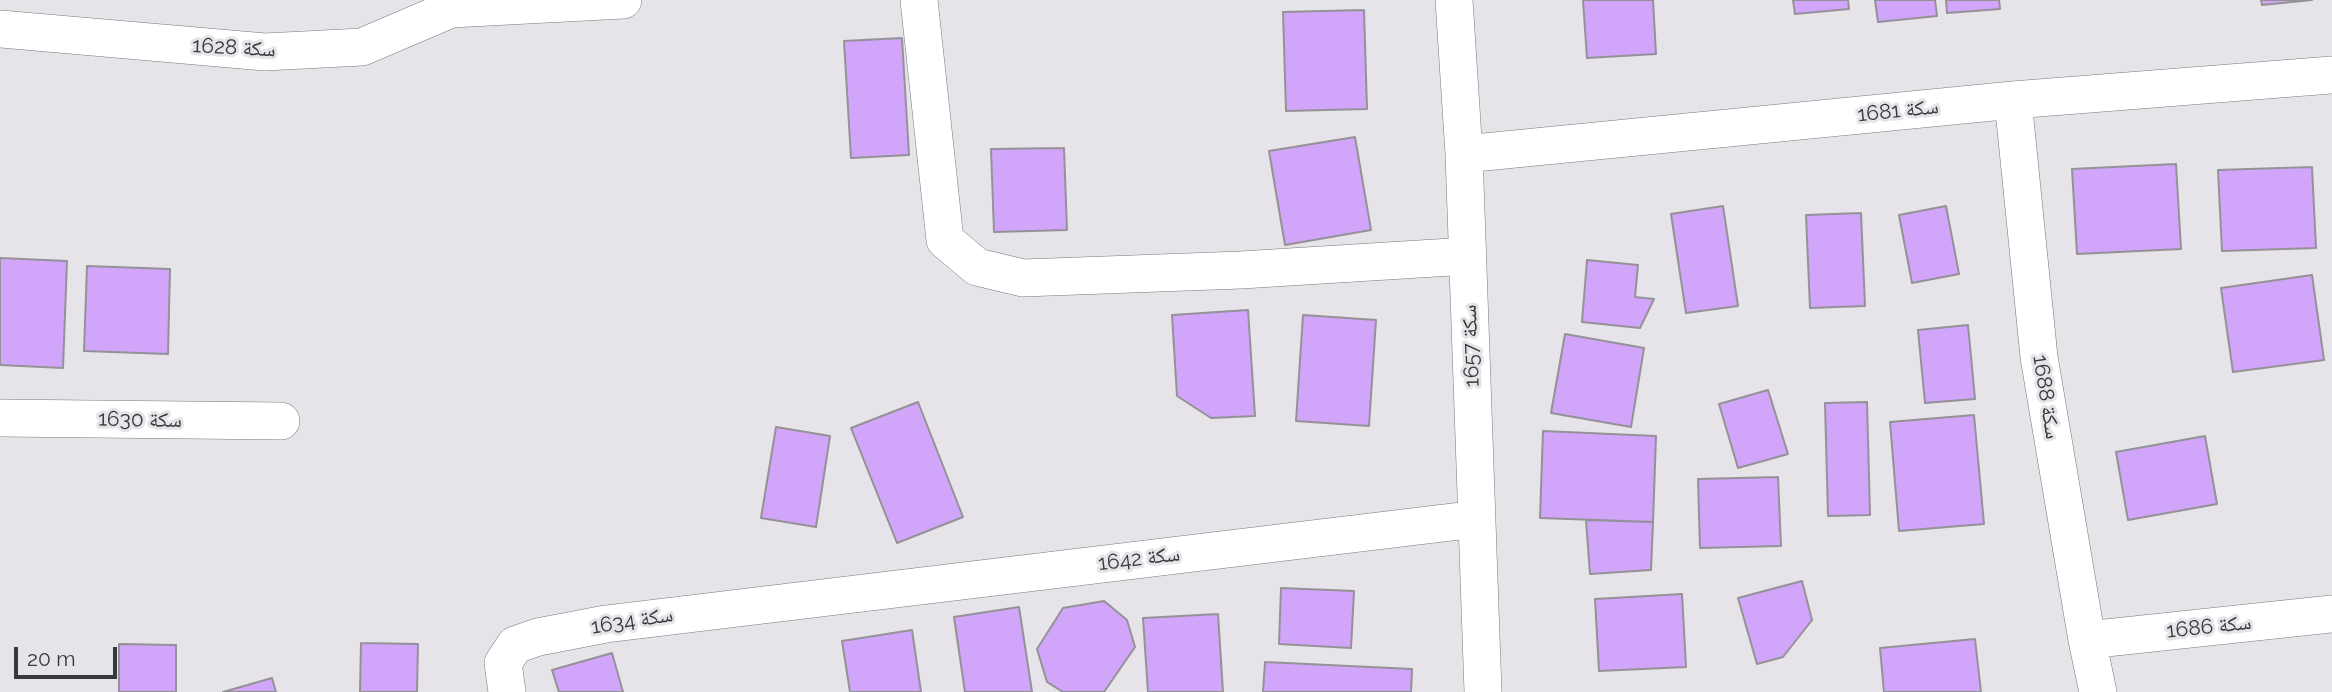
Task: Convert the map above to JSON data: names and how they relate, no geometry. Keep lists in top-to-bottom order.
{
  "streets": {
    "street": [
      "سكة 1628",
      "سكة 1681",
      "سكة 1657",
      "سكة 1688",
      "سكة 1630",
      "سكة 1642",
      "سكة 1634",
      "سكة 1686"
    ]
  },
  "crossings": [
    ["سكة 1681", "سكة 1657"],
    ["سكة 1681", "سكة 1688"],
    ["سكة 1657", "سكة 1642"],
    ["سكة 1688", "سكة 1686"],
    ["سكة 1642", "سكة 1634"]
  ],
  "scale_bar": "20 m"
}
